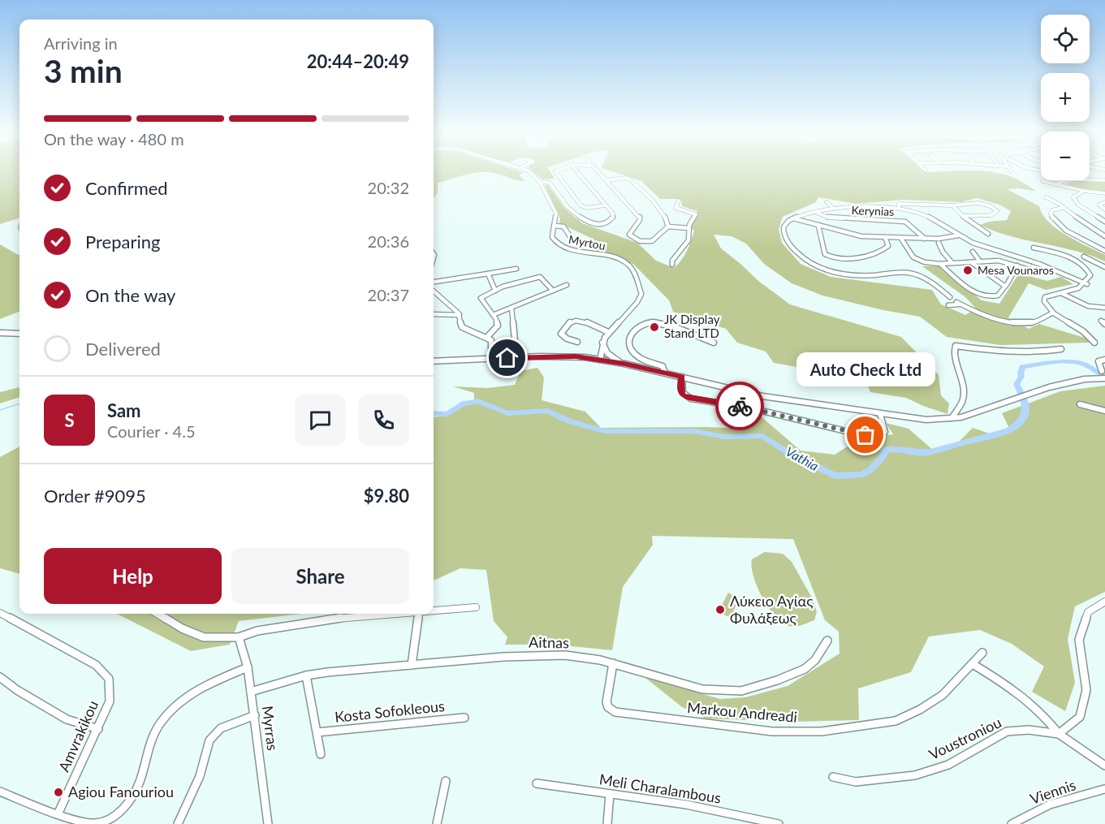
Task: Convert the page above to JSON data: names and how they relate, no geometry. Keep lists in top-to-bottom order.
{
  "streets": {
    "street": [
      "Kerynias",
      "Myrtou",
      "Aitnas",
      "Kosta Sofokleous",
      "Markou Andreadi",
      "Myrras",
      "Amvrakikou",
      "Voustroniou",
      "Meli Charalambous",
      "Viennis"
    ]
  },
  "crossings": [
    ["Aitnas", "Markou Andreadi"],
    ["Aitnas", "Myrras"]
  ],
  "water": ["Vathia"],
  "places": [
    "Mesa Vounaros",
    "JK Display Stand LTD",
    "Auto Check Ltd",
    "Λύκειο Αγίας Φυλάξεως",
    "Agiou Fanouriou"
  ],
  "page": {
    "map_buttons": ["+", "−"],
    "heading": ["3 min", "Arriving in", "20:44–20:49"],
    "panel": [
      "Sam",
      "Courier · 4.5",
      "Order #9095",
      "$9.80"
    ],
    "bar": "On the way · 480 m",
    "list": [
      ["Confirmed", "20:32"],
      ["Preparing", "20:36"],
      ["On the way", "20:37"],
      "Delivered"
    ],
    "bubble": "Auto Check Ltd",
    "round": "S",
    "buttons": ["Help", "Share"]
  }
}
